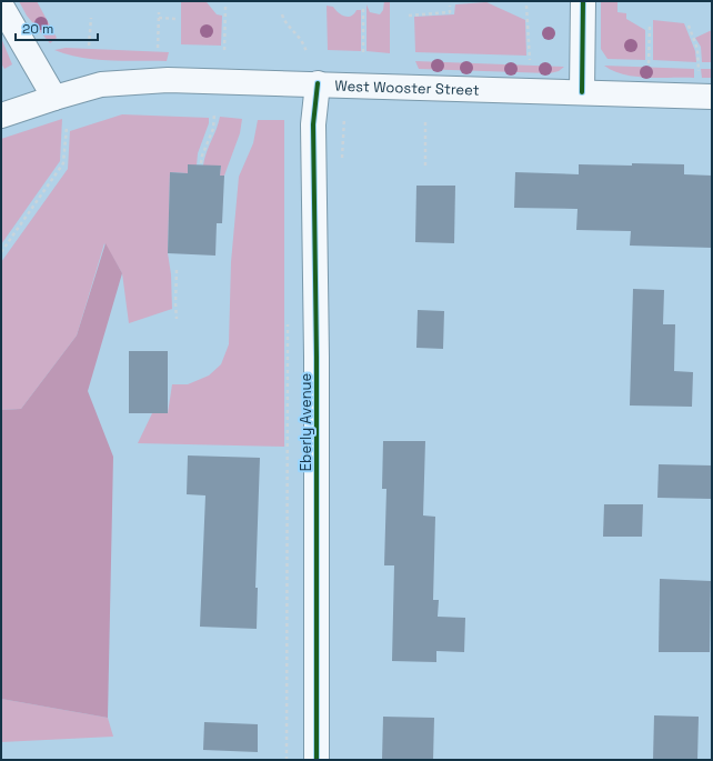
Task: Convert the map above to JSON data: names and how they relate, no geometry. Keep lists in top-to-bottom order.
{
  "streets": {
    "main road": ["West Wooster Street", "Eberly Avenue"]
  },
  "crossings": [
    ["West Wooster Street", "Eberly Avenue"]
  ],
  "scale_bar": "20 m"
}
